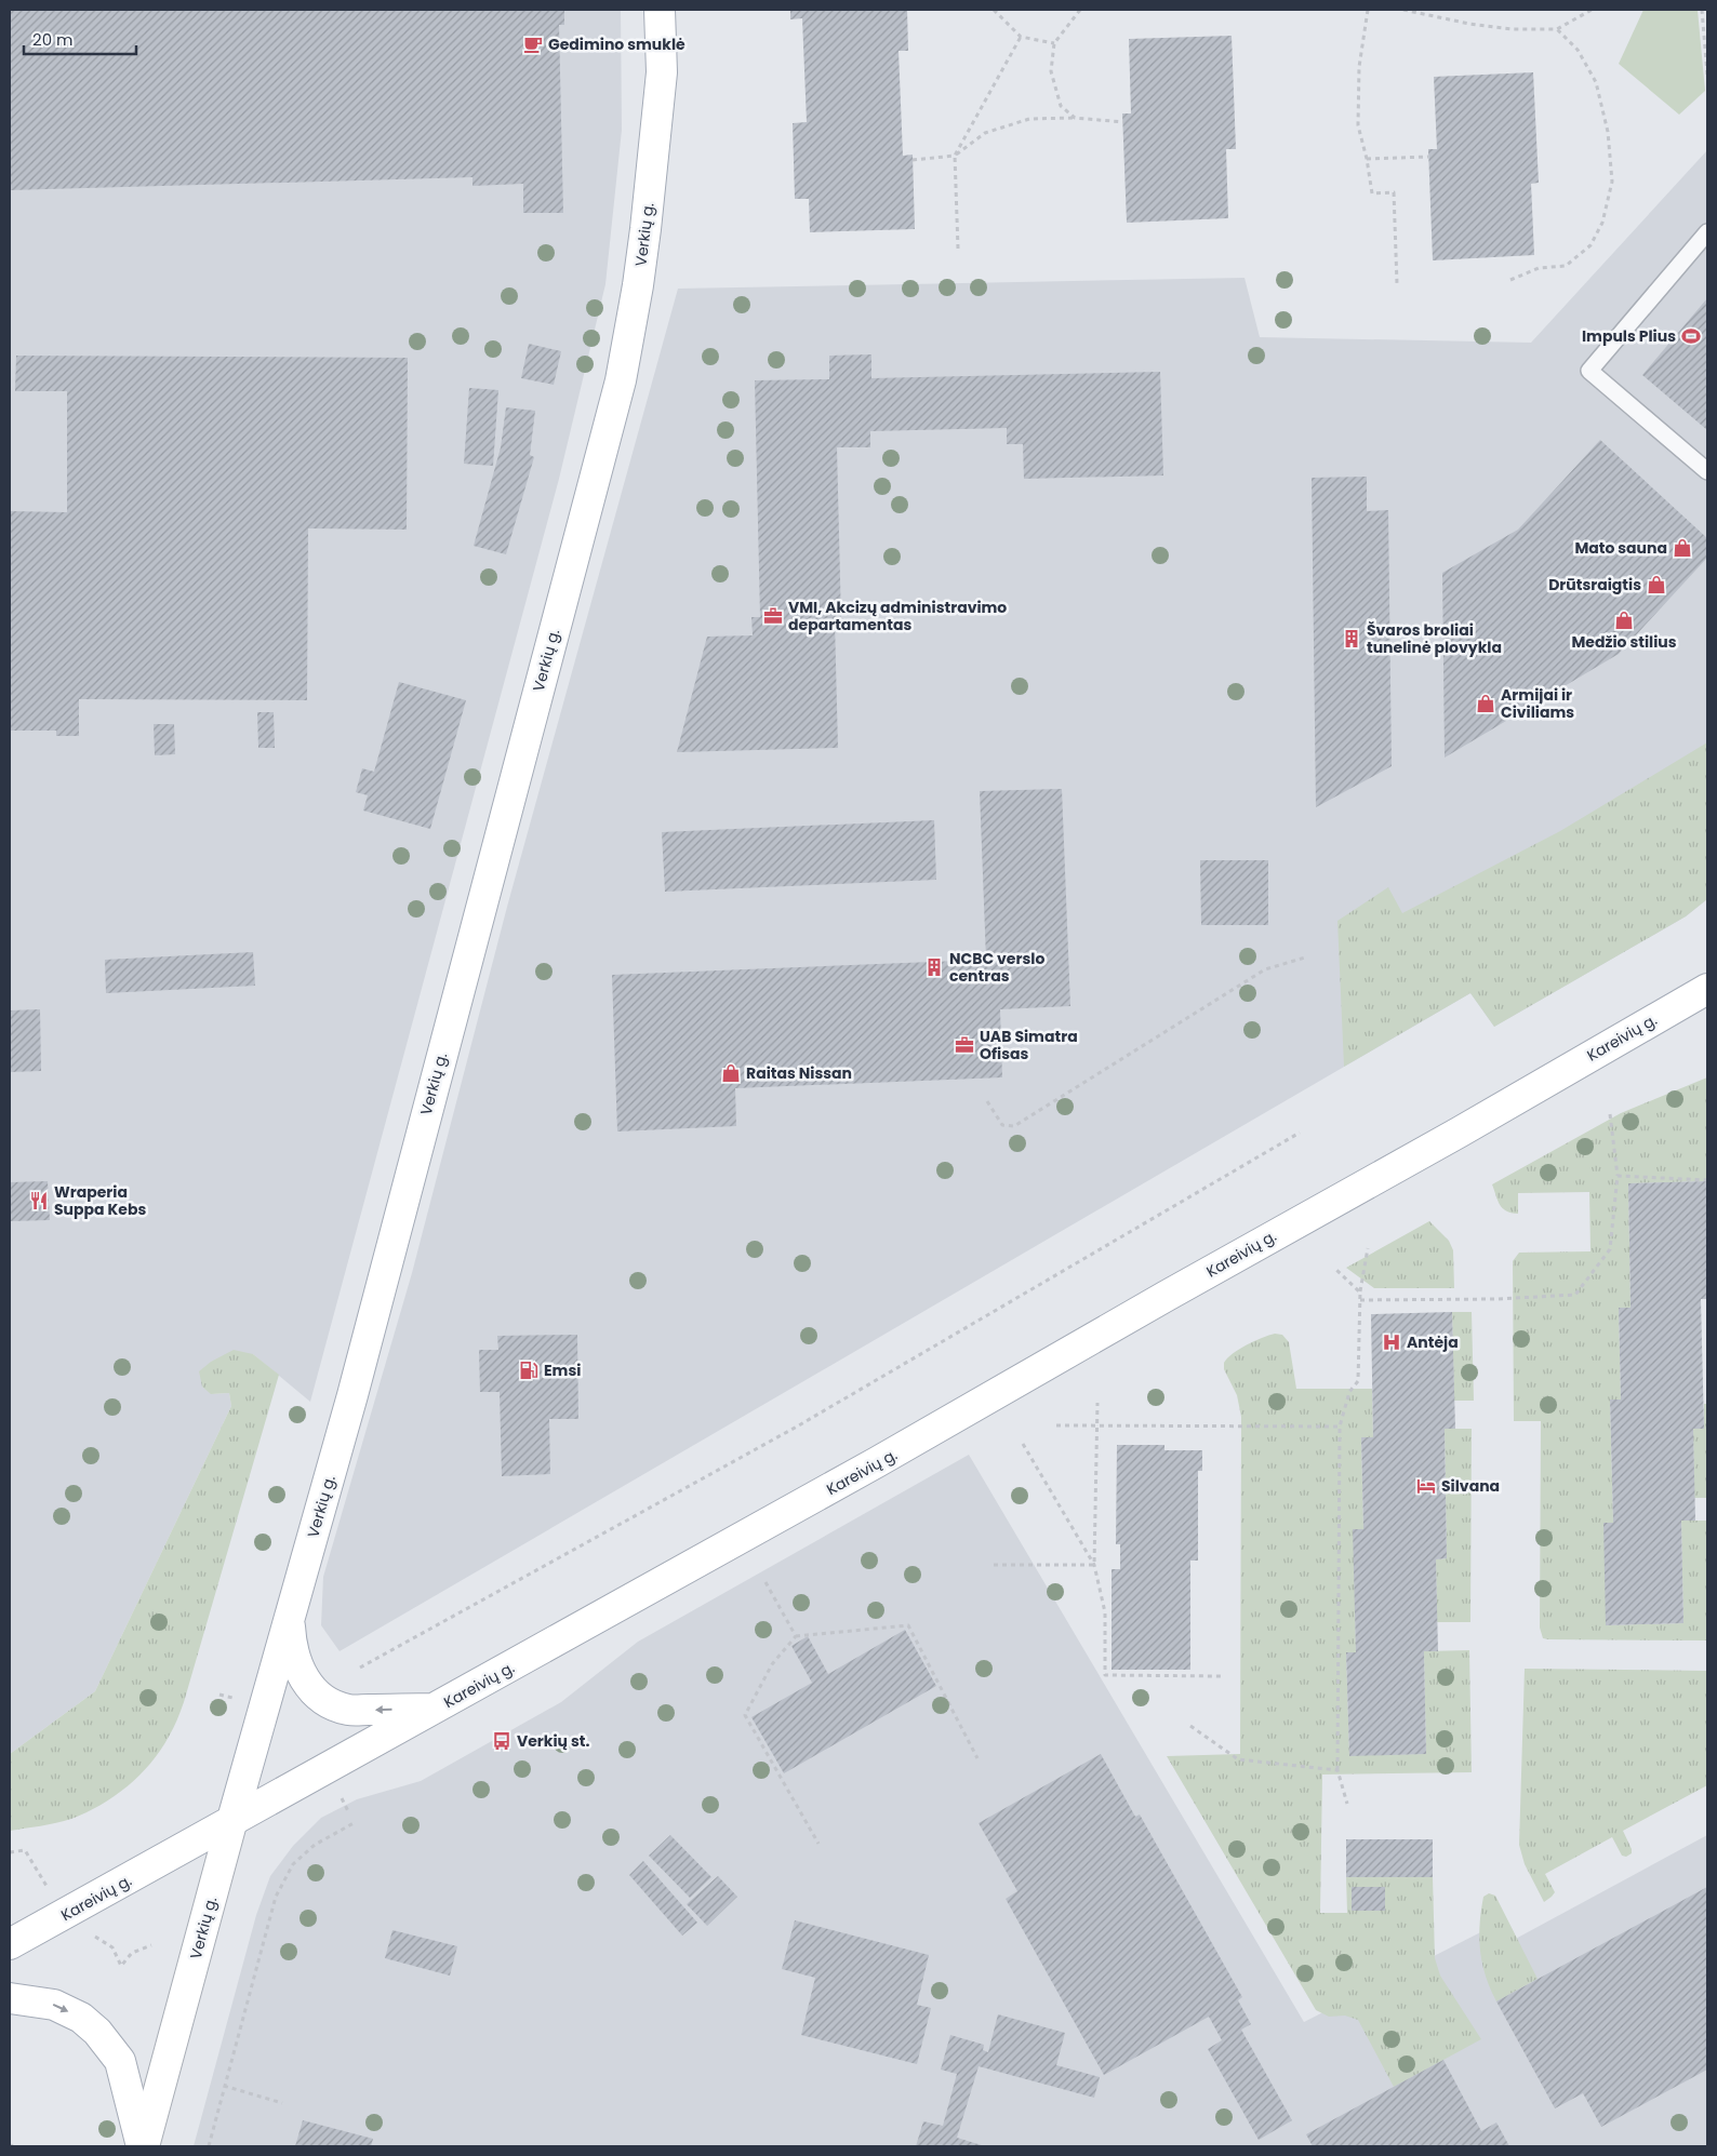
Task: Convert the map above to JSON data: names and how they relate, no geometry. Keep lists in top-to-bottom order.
{
  "streets": {
    "main road": ["Verkių g.", "Kareivių g."]
  },
  "crossings": [
    ["Verkių g.", "Kareivių g."]
  ],
  "places": {
    "cafe": ["Gedimino smuklė"],
    "sports": ["Impuls Plius"],
    "shop": [
      "Mato sauna",
      "Drūtsraigtis",
      "Medžio stilius",
      "Armijai ir Civiliams",
      "Raitas Nissan"
    ],
    "office": ["VMI, Akcizų administravimo departamentas", "UAB Simatra Ofisas"],
    "building": ["Švaros broliai tunelinė plovykla", "NCBC verslo centras"],
    "restaurant": ["Wraperia Suppa Kebs"],
    "hospital": ["Antėja"],
    "fuel station": ["Emsi"],
    "hotel": ["Silvana"],
    "bus stop": ["Verkių st."]
  },
  "scale_bar": "20 m"
}
